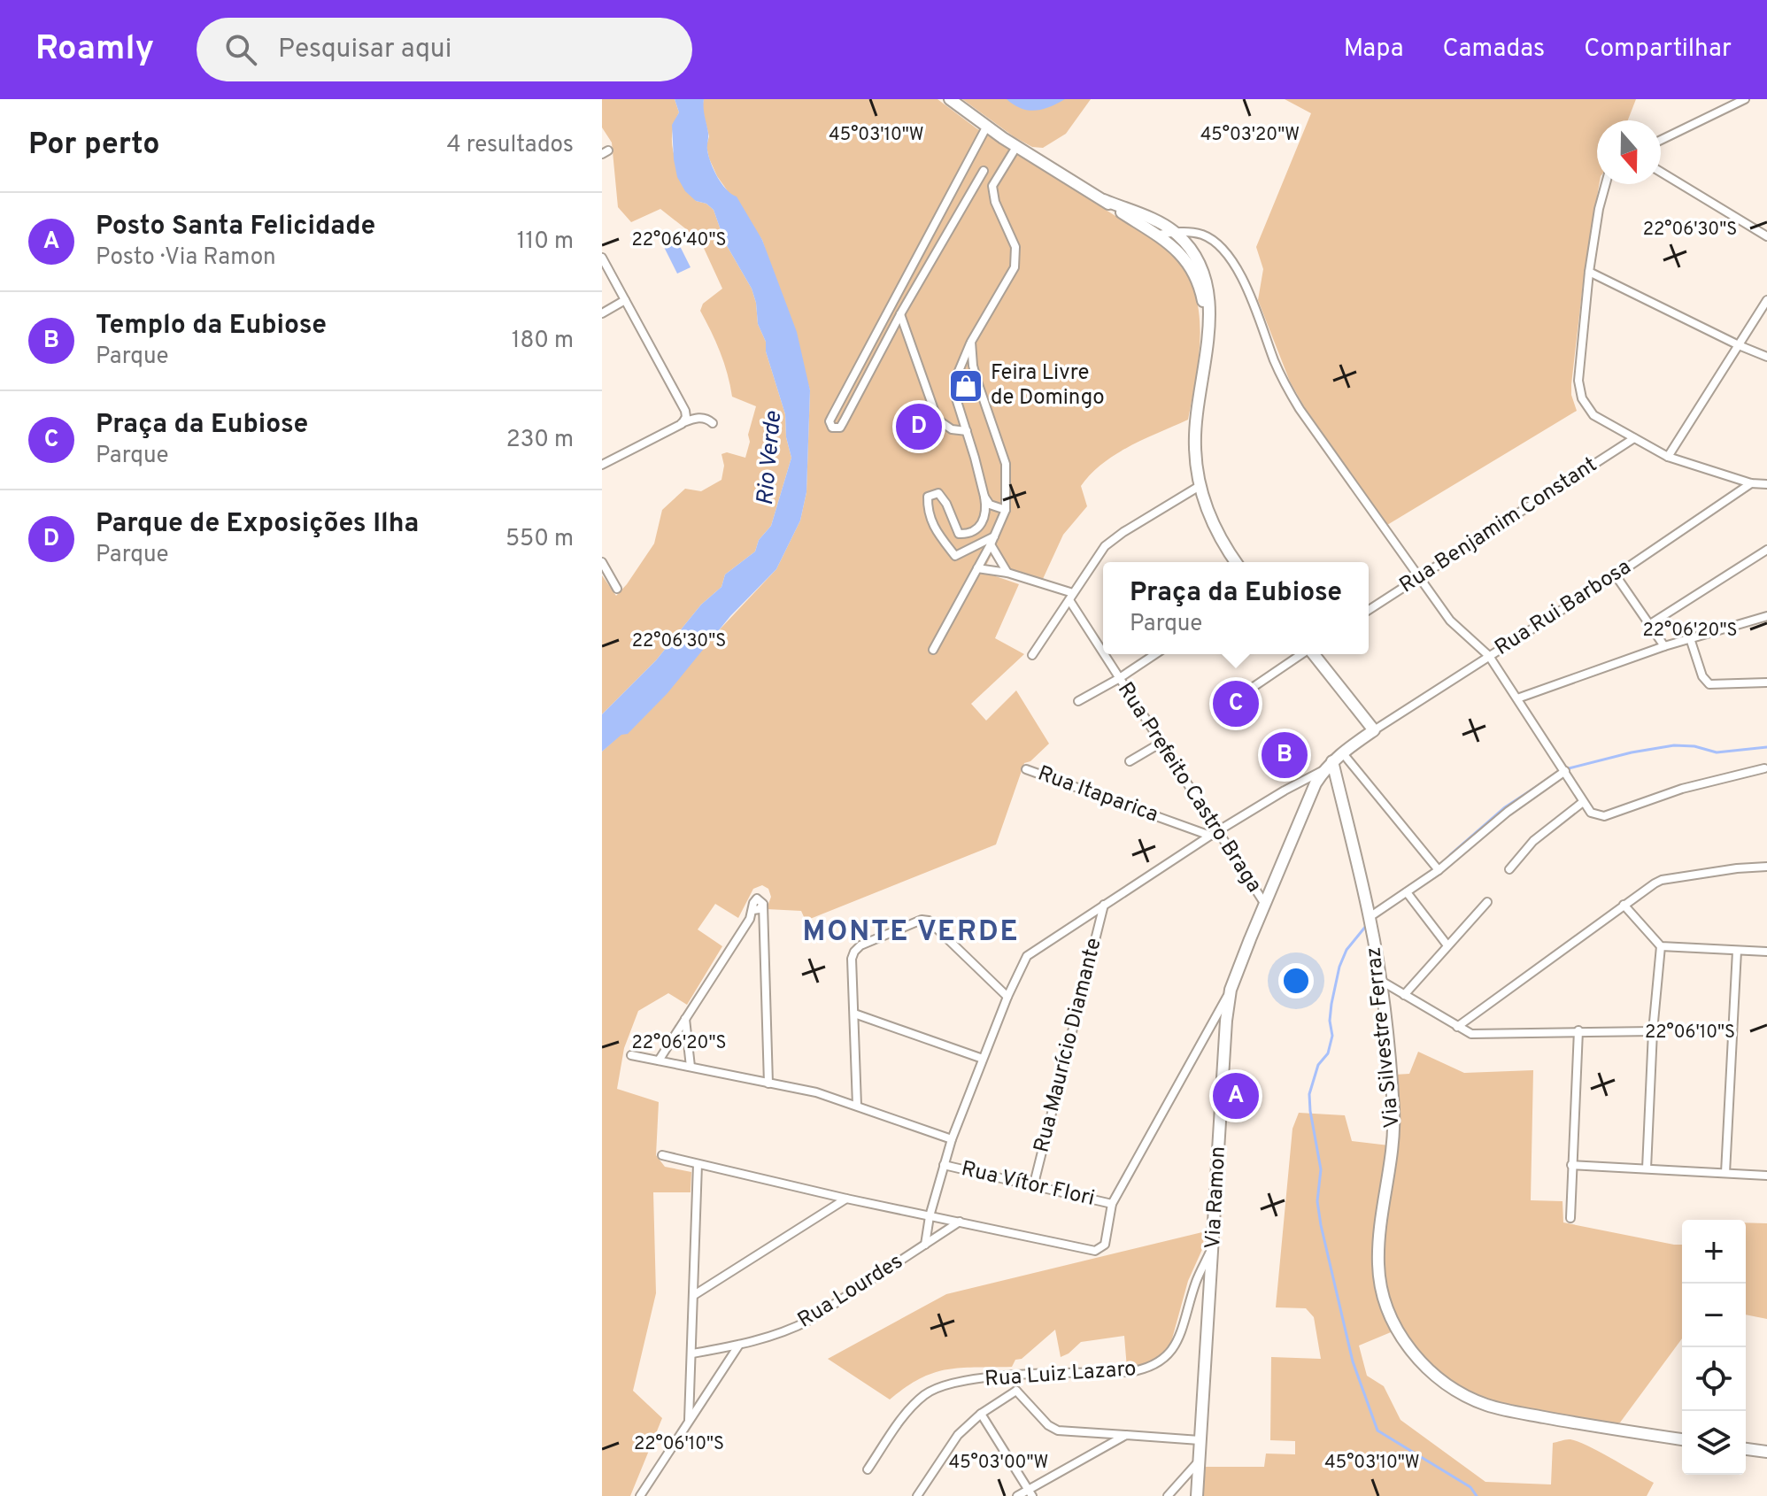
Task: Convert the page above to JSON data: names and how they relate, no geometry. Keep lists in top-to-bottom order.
{
  "streets": {
    "main road": ["Via Silvestre Ferraz", "Via Ramon"],
    "street": [
      "Rua Benjamim Constant",
      "Rua Rui Barbosa",
      "Rua Prefeito Castro Braga",
      "Rua Itaparica",
      "Rua Maurício Diamante",
      "Rua Vítor Flori",
      "Rua Lourdes",
      "Rua Luiz Lazaro"
    ]
  },
  "crossings": [
    ["Rua Rui Barbosa", "Via Ramon"],
    ["Rua Prefeito Castro Braga", "Via Ramon"],
    ["Via Silvestre Ferraz", "Via Ramon"],
    ["Rua Maurício Diamante", "Rua Vítor Flori"],
    ["Via Ramon", "Rua Luiz Lazaro"]
  ],
  "districts": ["MONTE VERDE"],
  "water": ["Rio Verde"],
  "places": {
    "shop": ["Feira Livre de Domingo"]
  },
  "north": "bottom",
  "page": {
    "header": "Roamly",
    "search": "Pesquisar aqui",
    "nav": ["Mapa", "Camadas", "Compartilhar"],
    "heading": ["Por perto", "4 resultados"],
    "list": [
      {
        "mark": "A",
        "name": "Posto Santa Felicidade",
        "note": "Posto · Via Ramon",
        "value": "110 m"
      },
      {
        "mark": "B",
        "name": "Templo da Eubiose",
        "note": "Parque",
        "value": "180 m"
      },
      {
        "mark": "C",
        "name": "Praça da Eubiose",
        "note": "Parque",
        "value": "230 m"
      },
      {
        "mark": "D",
        "name": "Parque de Exposições Ilha",
        "note": "Parque",
        "value": "550 m"
      }
    ],
    "pins": [
      "D",
      "C",
      "B",
      "A"
    ],
    "popup": ["Praça da Eubiose", "Parque"],
    "map_buttons": ["+", "−"]
  },
  "coordinates": [
    "45°03'10\"W",
    "45°03'20\"W",
    "22°06'30\"S",
    "22°06'40\"S",
    "22°06'20\"S",
    "22°06'10\"S",
    "45°03'00\"W"
  ]
}
